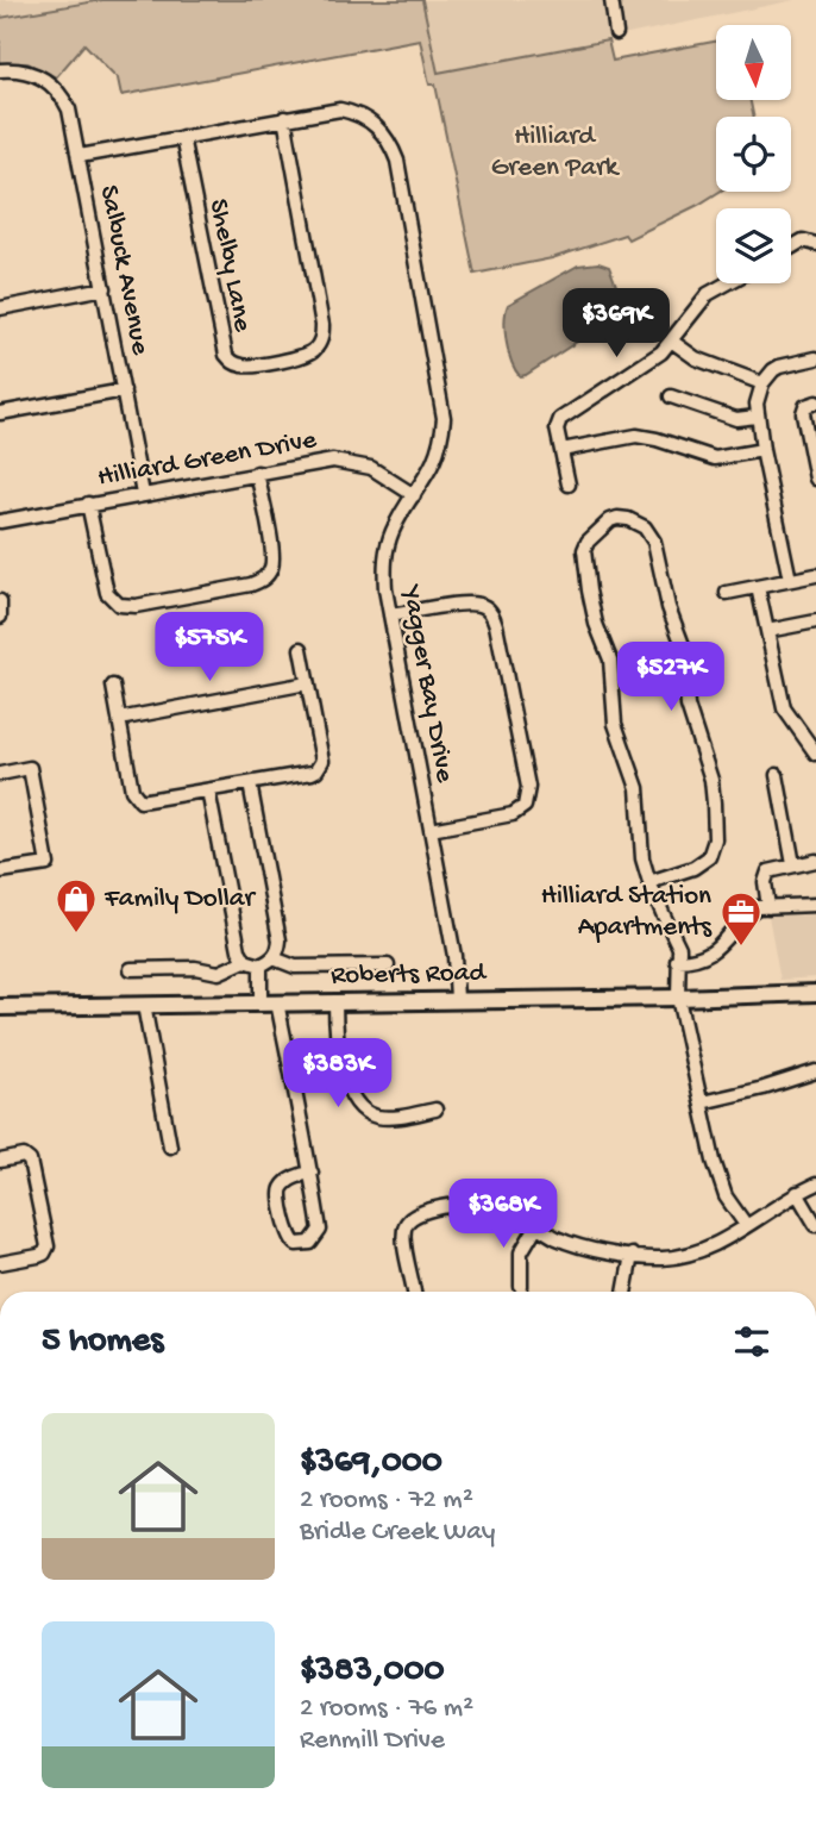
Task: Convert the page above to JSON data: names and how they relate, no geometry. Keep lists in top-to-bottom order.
{
  "streets": {
    "main road": ["Roberts Road"],
    "street": [
      "Shelby Lane",
      "Salbuck Avenue",
      "Hilliard Green Drive",
      "Yagger Bay Drive"
    ]
  },
  "crossings": [
    ["Shelby Lane", "Yagger Bay Drive"],
    ["Salbuck Avenue", "Hilliard Green Drive"],
    ["Hilliard Green Drive", "Yagger Bay Drive"],
    ["Yagger Bay Drive", "Roberts Road"]
  ],
  "parks": ["Hilliard Green Park"],
  "places": {
    "shop": ["Family Dollar"],
    "office": ["Hilliard Station Apartments"]
  },
  "north": "bottom",
  "page": {
    "price": [
      "$369K",
      "$575K",
      "$527K",
      "$383K",
      "$368K"
    ],
    "heading": "5 homes",
    "list": [
      {
        "name": "$369,000",
        "note": "2 rooms · 72 m² · Bridle Creek Way"
      },
      {
        "name": "$383,000",
        "note": "2 rooms · 76 m² · Renmill Drive"
      }
    ]
  }
}
